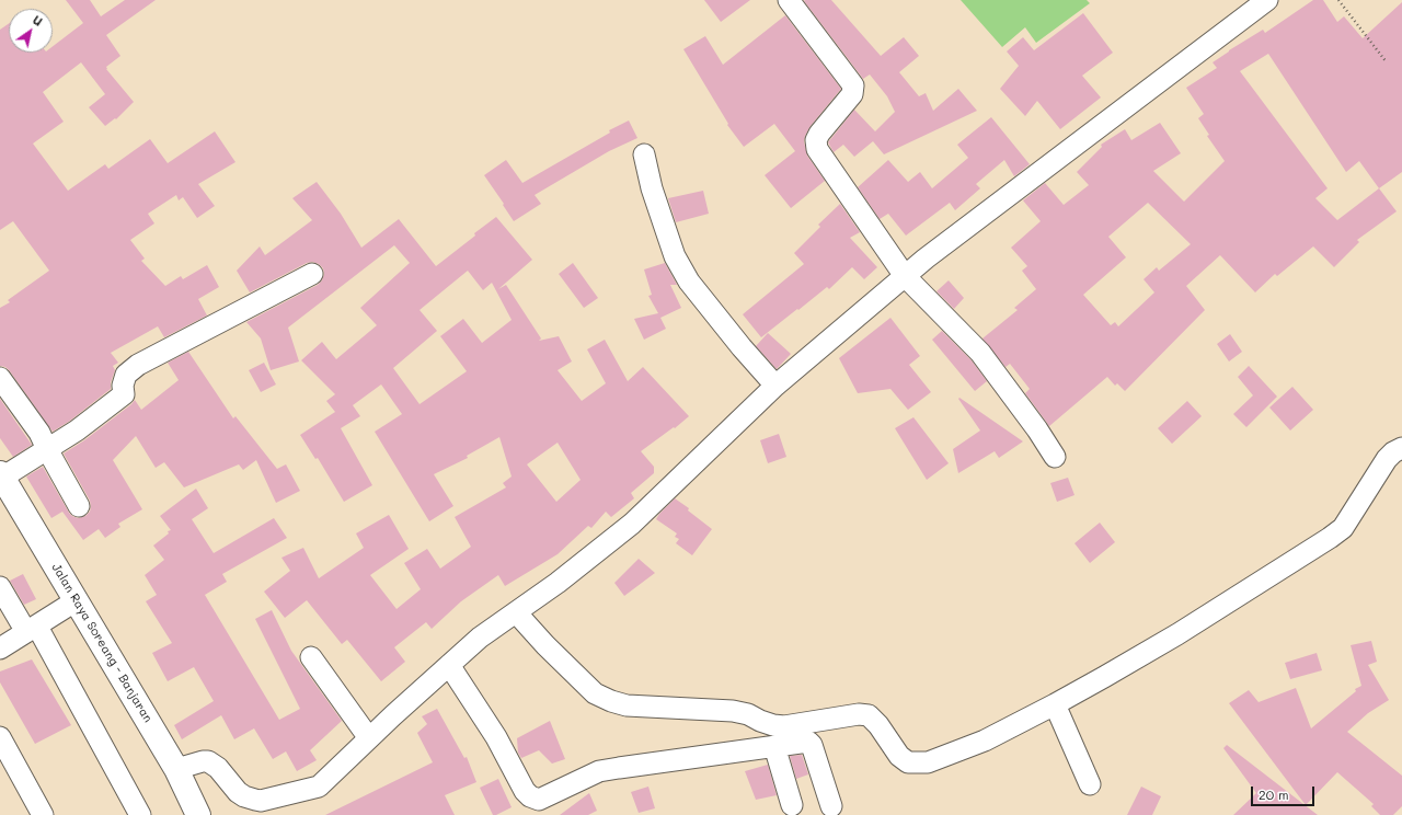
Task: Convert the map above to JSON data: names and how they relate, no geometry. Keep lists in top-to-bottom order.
{
  "streets": {
    "main road": ["Jalan Raya Soreang - Banjaran"]
  },
  "scale_bar": "20 m",
  "north": "top right"
}
